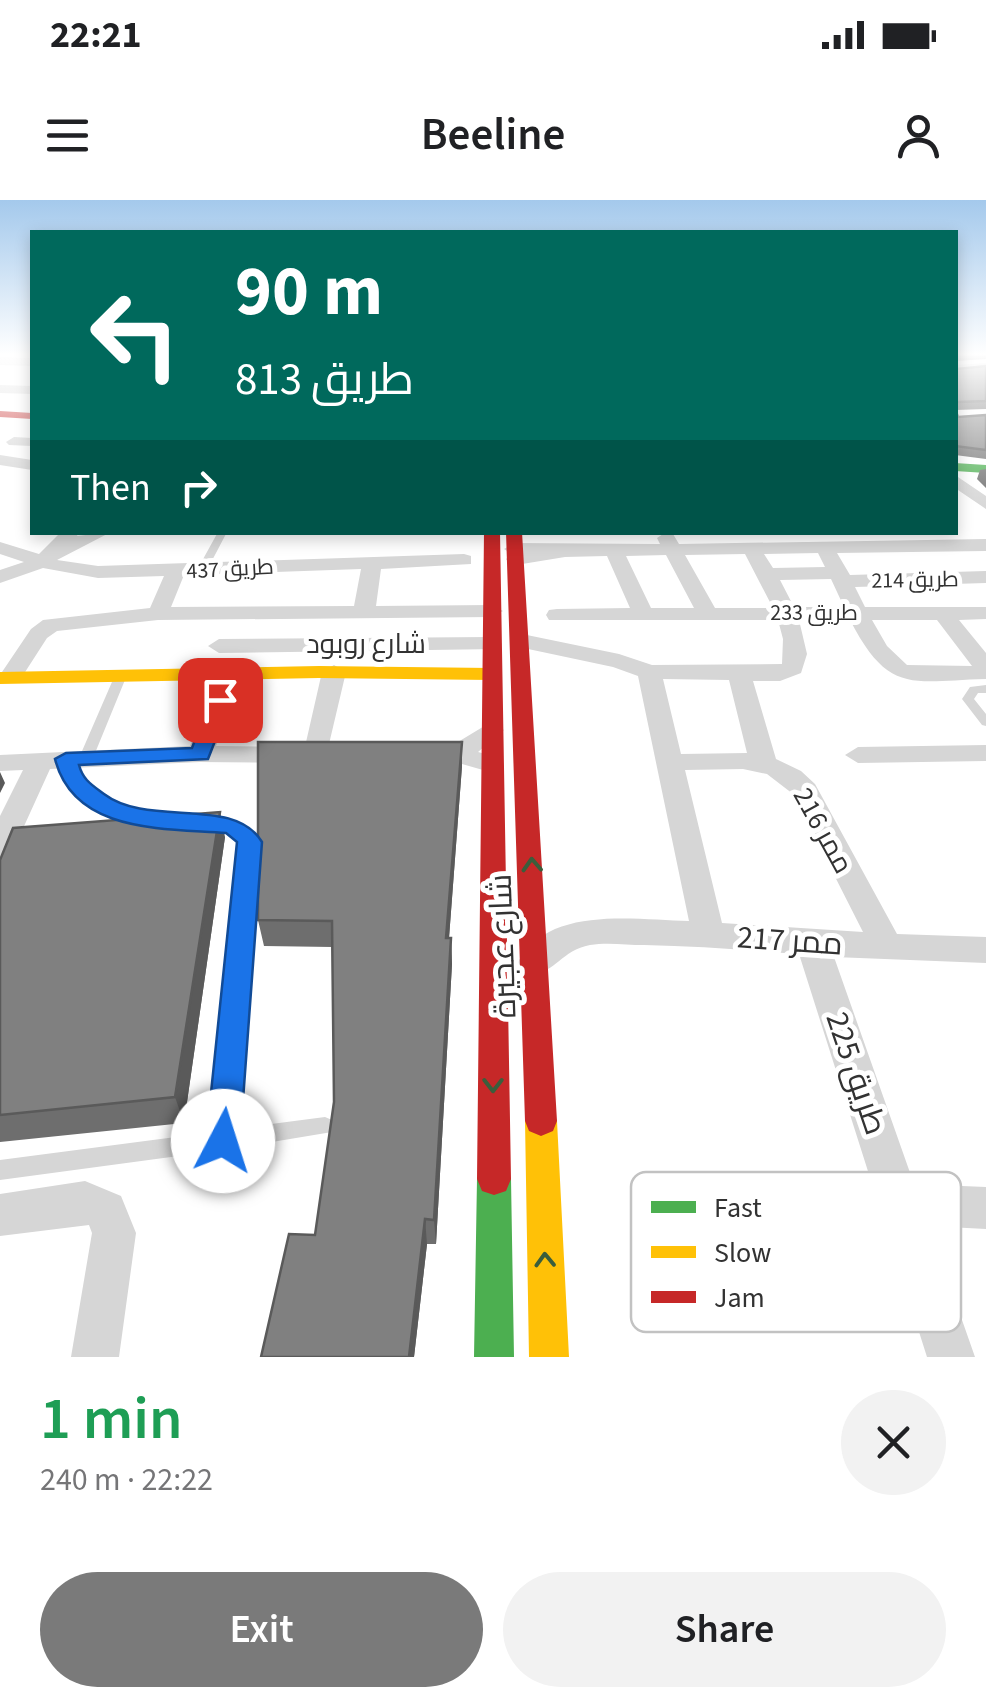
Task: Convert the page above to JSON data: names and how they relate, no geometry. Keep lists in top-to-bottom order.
{
  "streets": {
    "street": [
      "طريق 437",
      "طريق 214",
      "طريق 233",
      "شارع روبود",
      "ممر 216",
      "ممر 217",
      "شارع عجيرة",
      "طريق 225"
    ]
  },
  "crossings": [
    ["طريق 437", "شارع عجيرة"],
    ["طريق 233", "شارع عجيرة"],
    ["شارع روبود", "شارع عجيرة"],
    ["ممر 216", "ممر 217"],
    ["ممر 217", "شارع عجيرة"],
    ["ممر 217", "طريق 225"]
  ],
  "legend": ["Fast", "Slow", "Jam"],
  "page": {
    "status": "22:21",
    "header": "Beeline",
    "turn": ["90 m", "طريق 813"],
    "then": "Then",
    "heading": ["1 min", "240 m · 22:22"],
    "buttons": ["Exit", "Share"]
  }
}
